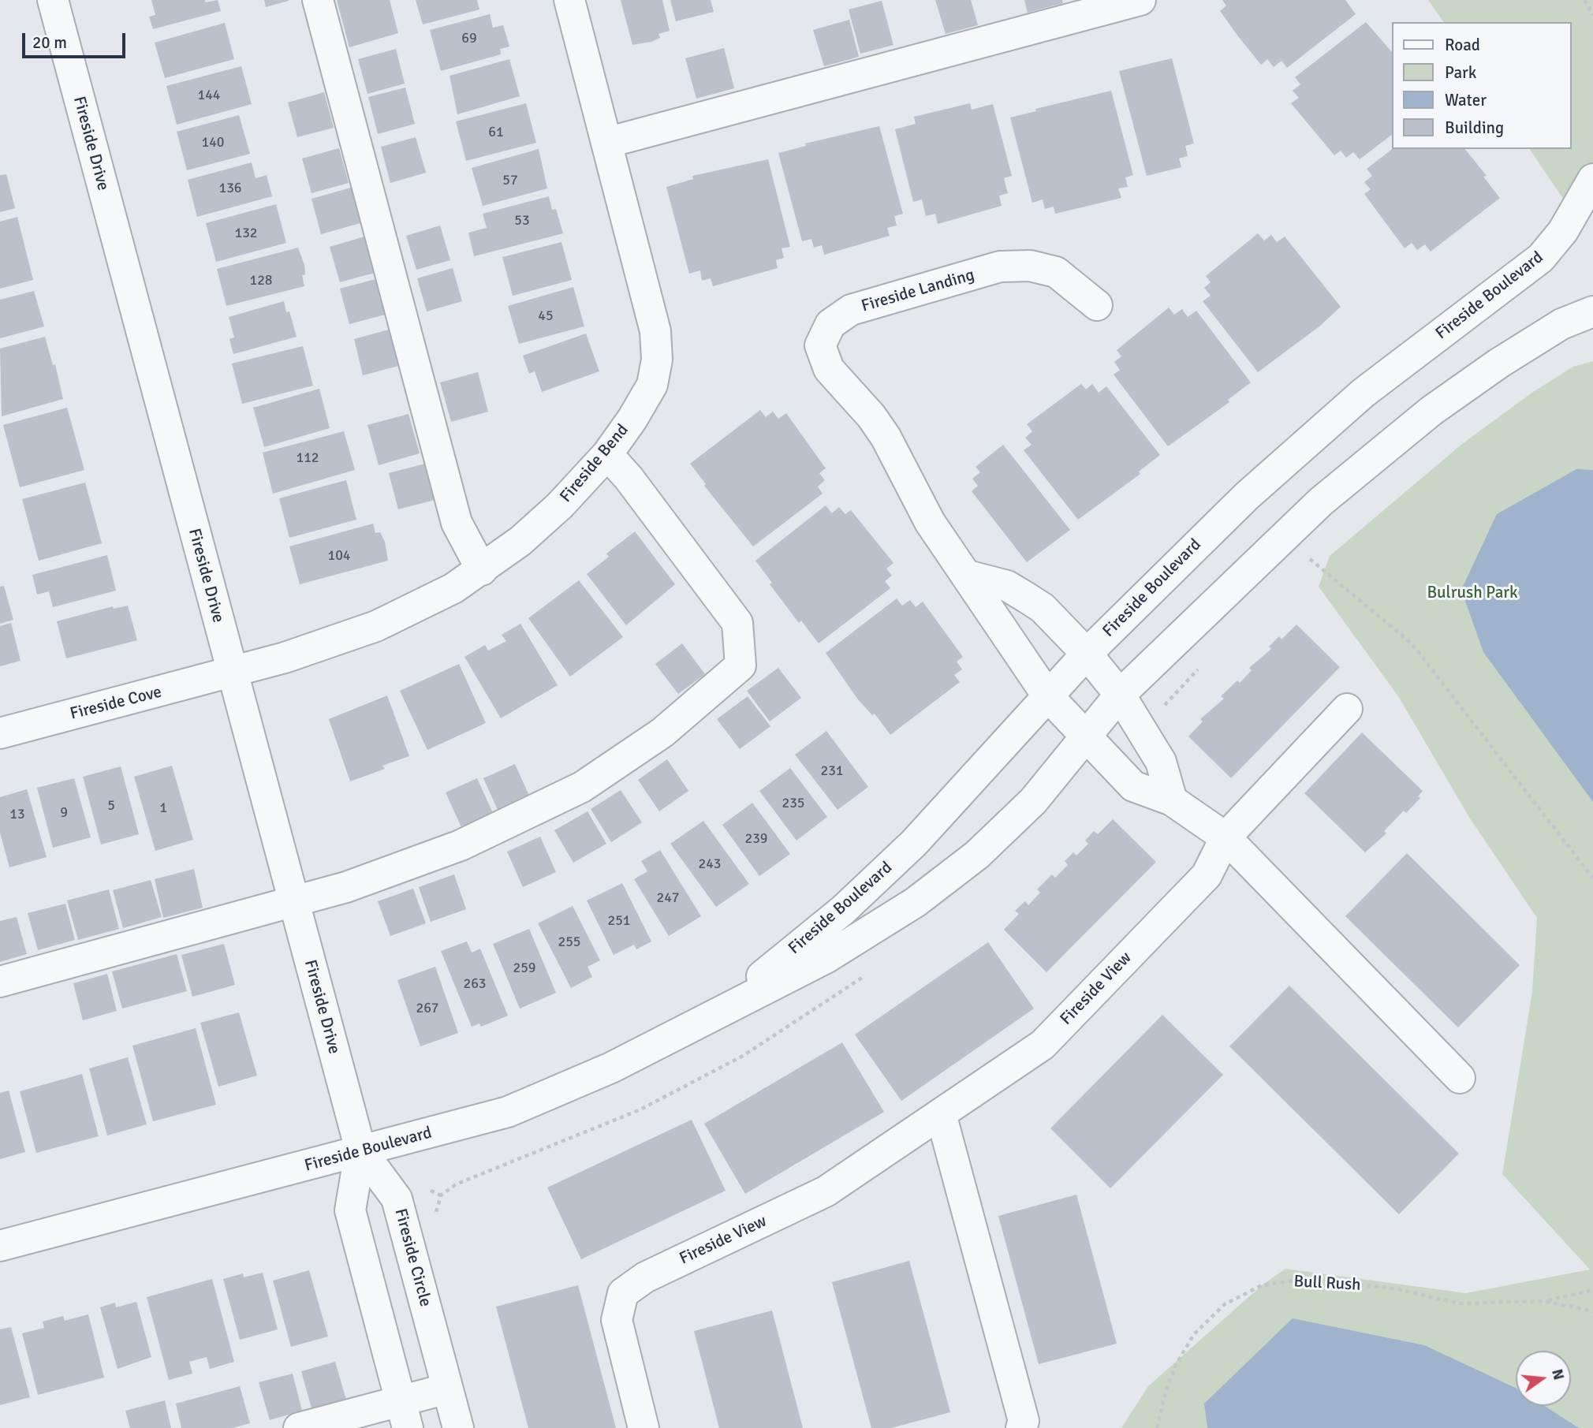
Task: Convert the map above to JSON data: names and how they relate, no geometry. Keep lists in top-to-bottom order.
{
  "streets": {
    "street": [
      "Fireside Drive",
      "Fireside Landing",
      "Fireside Boulevard",
      "Fireside Bend",
      "Fireside Cove",
      "Fireside View",
      "Fireside Circle"
    ],
    "path": ["Bull Rush"]
  },
  "crossings": [
    ["Fireside Drive", "Fireside Boulevard"],
    ["Fireside Drive", "Fireside Bend"],
    ["Fireside Drive", "Fireside Cove"],
    ["Fireside Drive", "Fireside Circle"],
    ["Fireside Landing", "Fireside Boulevard"],
    ["Fireside Boulevard", "Fireside Circle"],
    ["Fireside Bend", "Fireside Cove"]
  ],
  "parks": ["Bulrush Park"],
  "house_numbers": [
    "69",
    "144",
    "61",
    "140",
    "57",
    "136",
    "53",
    "132",
    "128",
    "45",
    "112",
    "104",
    "231",
    "235",
    "5",
    "1",
    "9",
    "13",
    "239",
    "243",
    "247",
    "251",
    "255",
    "259",
    "263",
    "267"
  ],
  "legend": [
    "Road",
    "Park",
    "Water",
    "Building"
  ],
  "scale_bar": "20 m",
  "north": "right"
}
